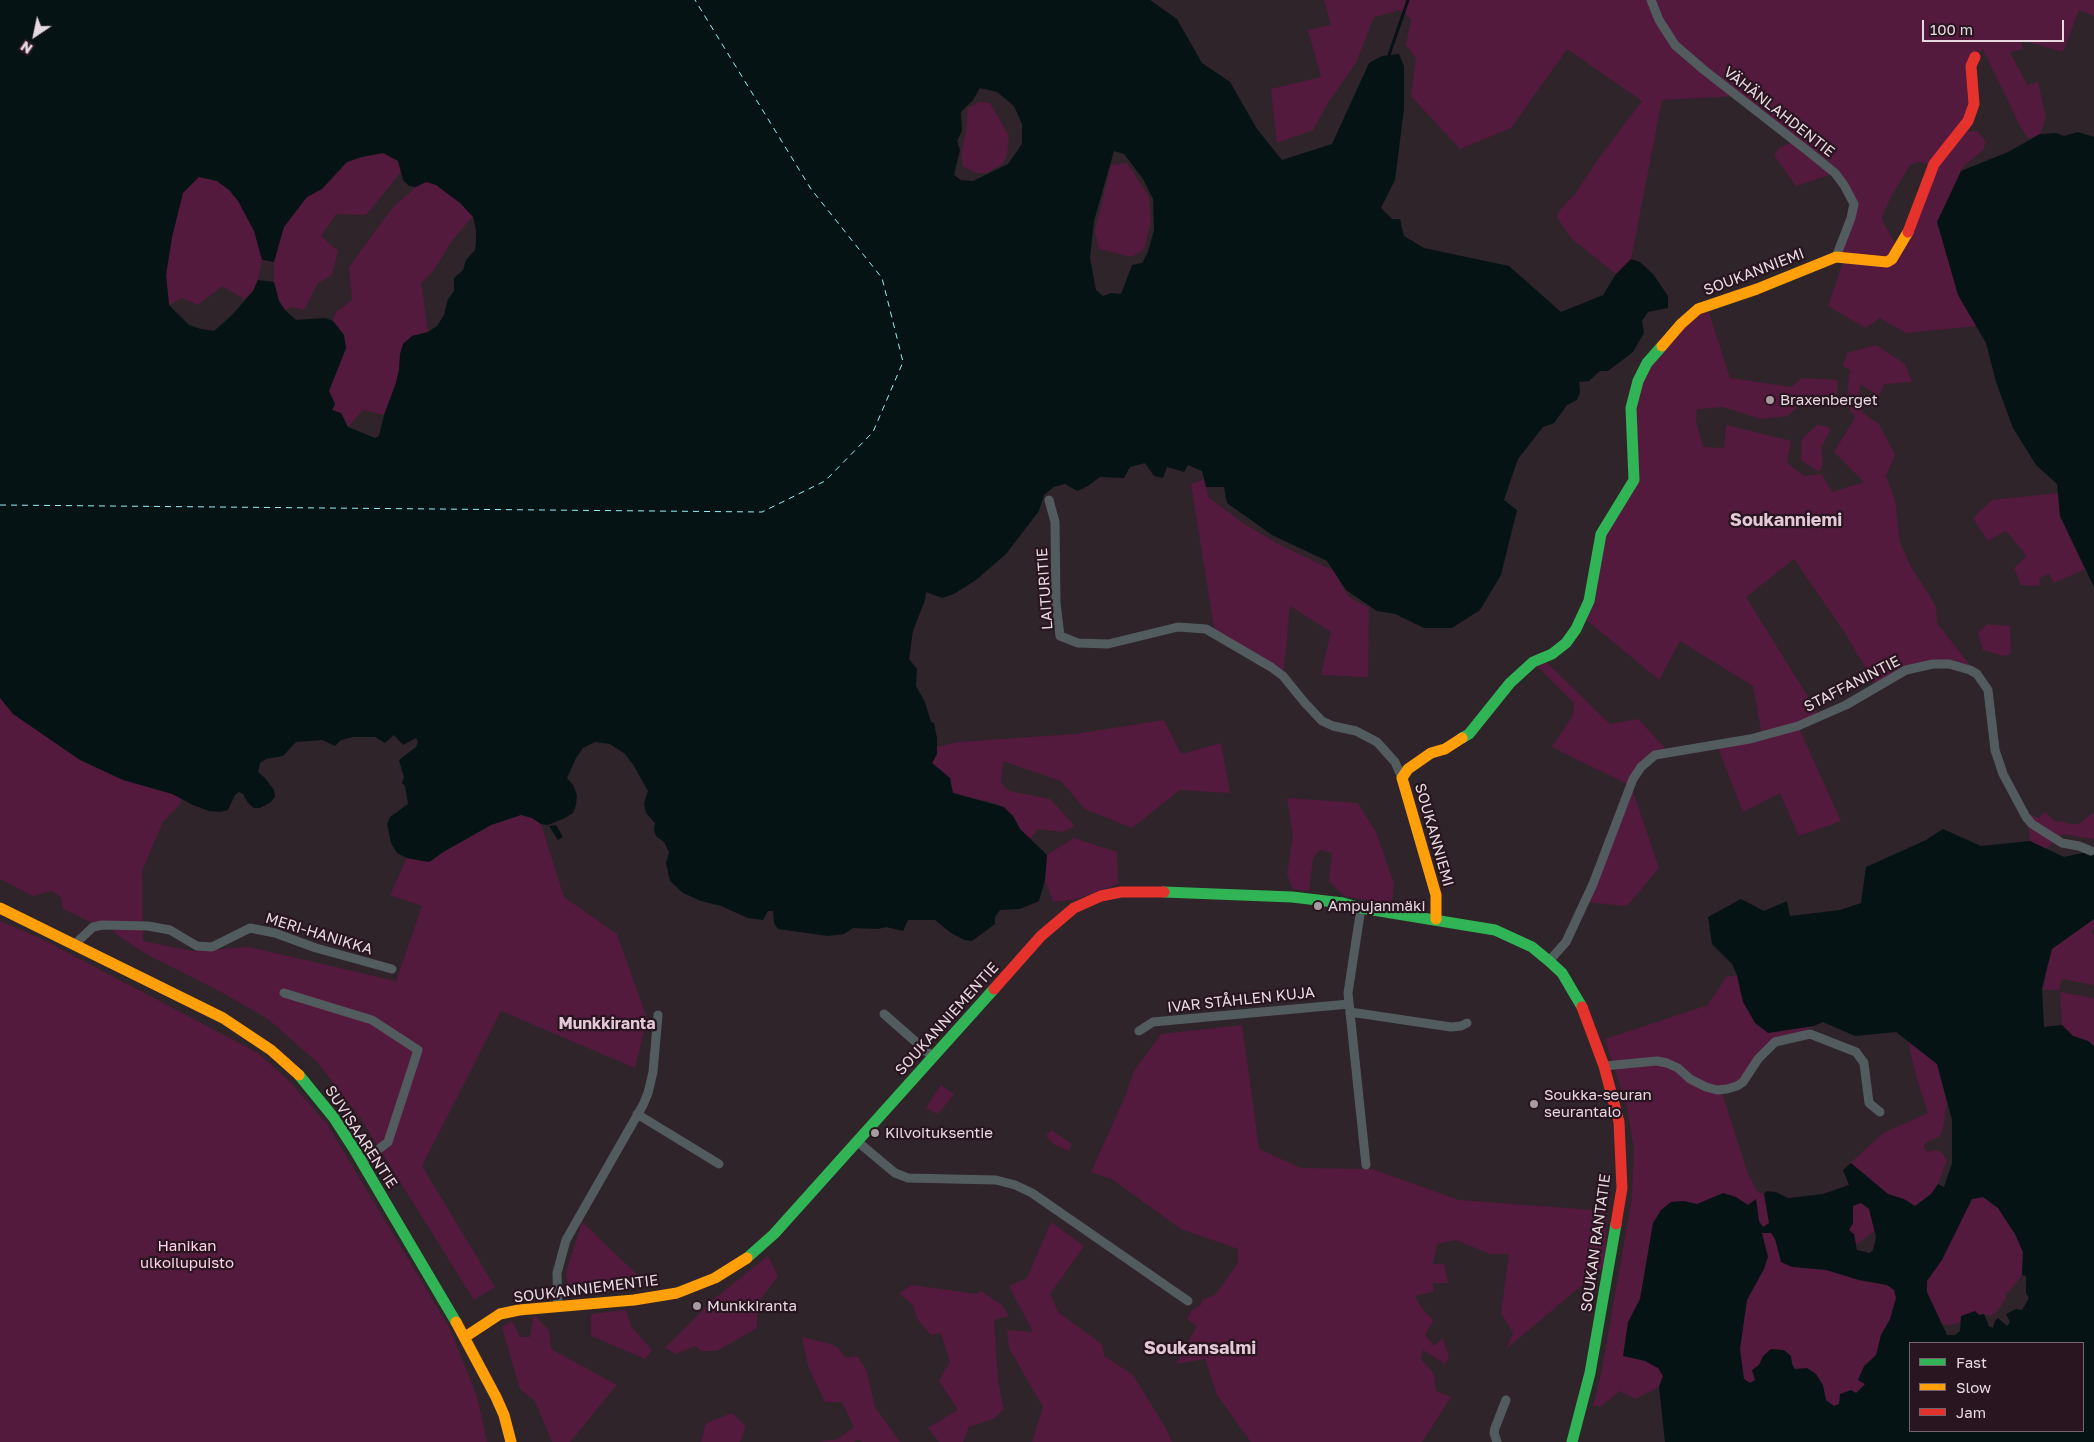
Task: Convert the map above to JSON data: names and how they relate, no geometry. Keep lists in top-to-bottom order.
{
  "streets": {
    "street": [
      "VÄHÄNLAHDENTIE",
      "SOUKANNIEMI",
      "LAITURITIE",
      "STAFFANINTIE",
      "MERI-HANIKKA",
      "IVAR STÅHLEN KUJA",
      "SOUKANNIEMENTIE",
      "SUVISAARENTIE",
      "SOUKAN RANTATIE"
    ]
  },
  "crossings": [
    ["VÄHÄNLAHDENTIE", "SOUKANNIEMI"],
    ["SOUKANNIEMI", "LAITURITIE"],
    ["SOUKANNIEMI", "SOUKANNIEMENTIE"],
    ["STAFFANINTIE", "SOUKAN RANTATIE"],
    ["MERI-HANIKKA", "SUVISAARENTIE"],
    ["SOUKANNIEMENTIE", "SUVISAARENTIE"],
    ["SOUKANNIEMENTIE", "SOUKAN RANTATIE"]
  ],
  "districts": ["Soukanniemi", "Munkkiranta", "Soukansalmi"],
  "parks": ["Hanikan ulkoilupuisto"],
  "places": [
    "Braxenberget",
    "Ampujanmäki",
    "Soukka-seuran seurantalo",
    "Kilvoituksentie",
    "Munkkiranta"
  ],
  "legend": ["Fast", "Slow", "Jam"],
  "scale_bar": "100 m",
  "north": "bottom left"
}
